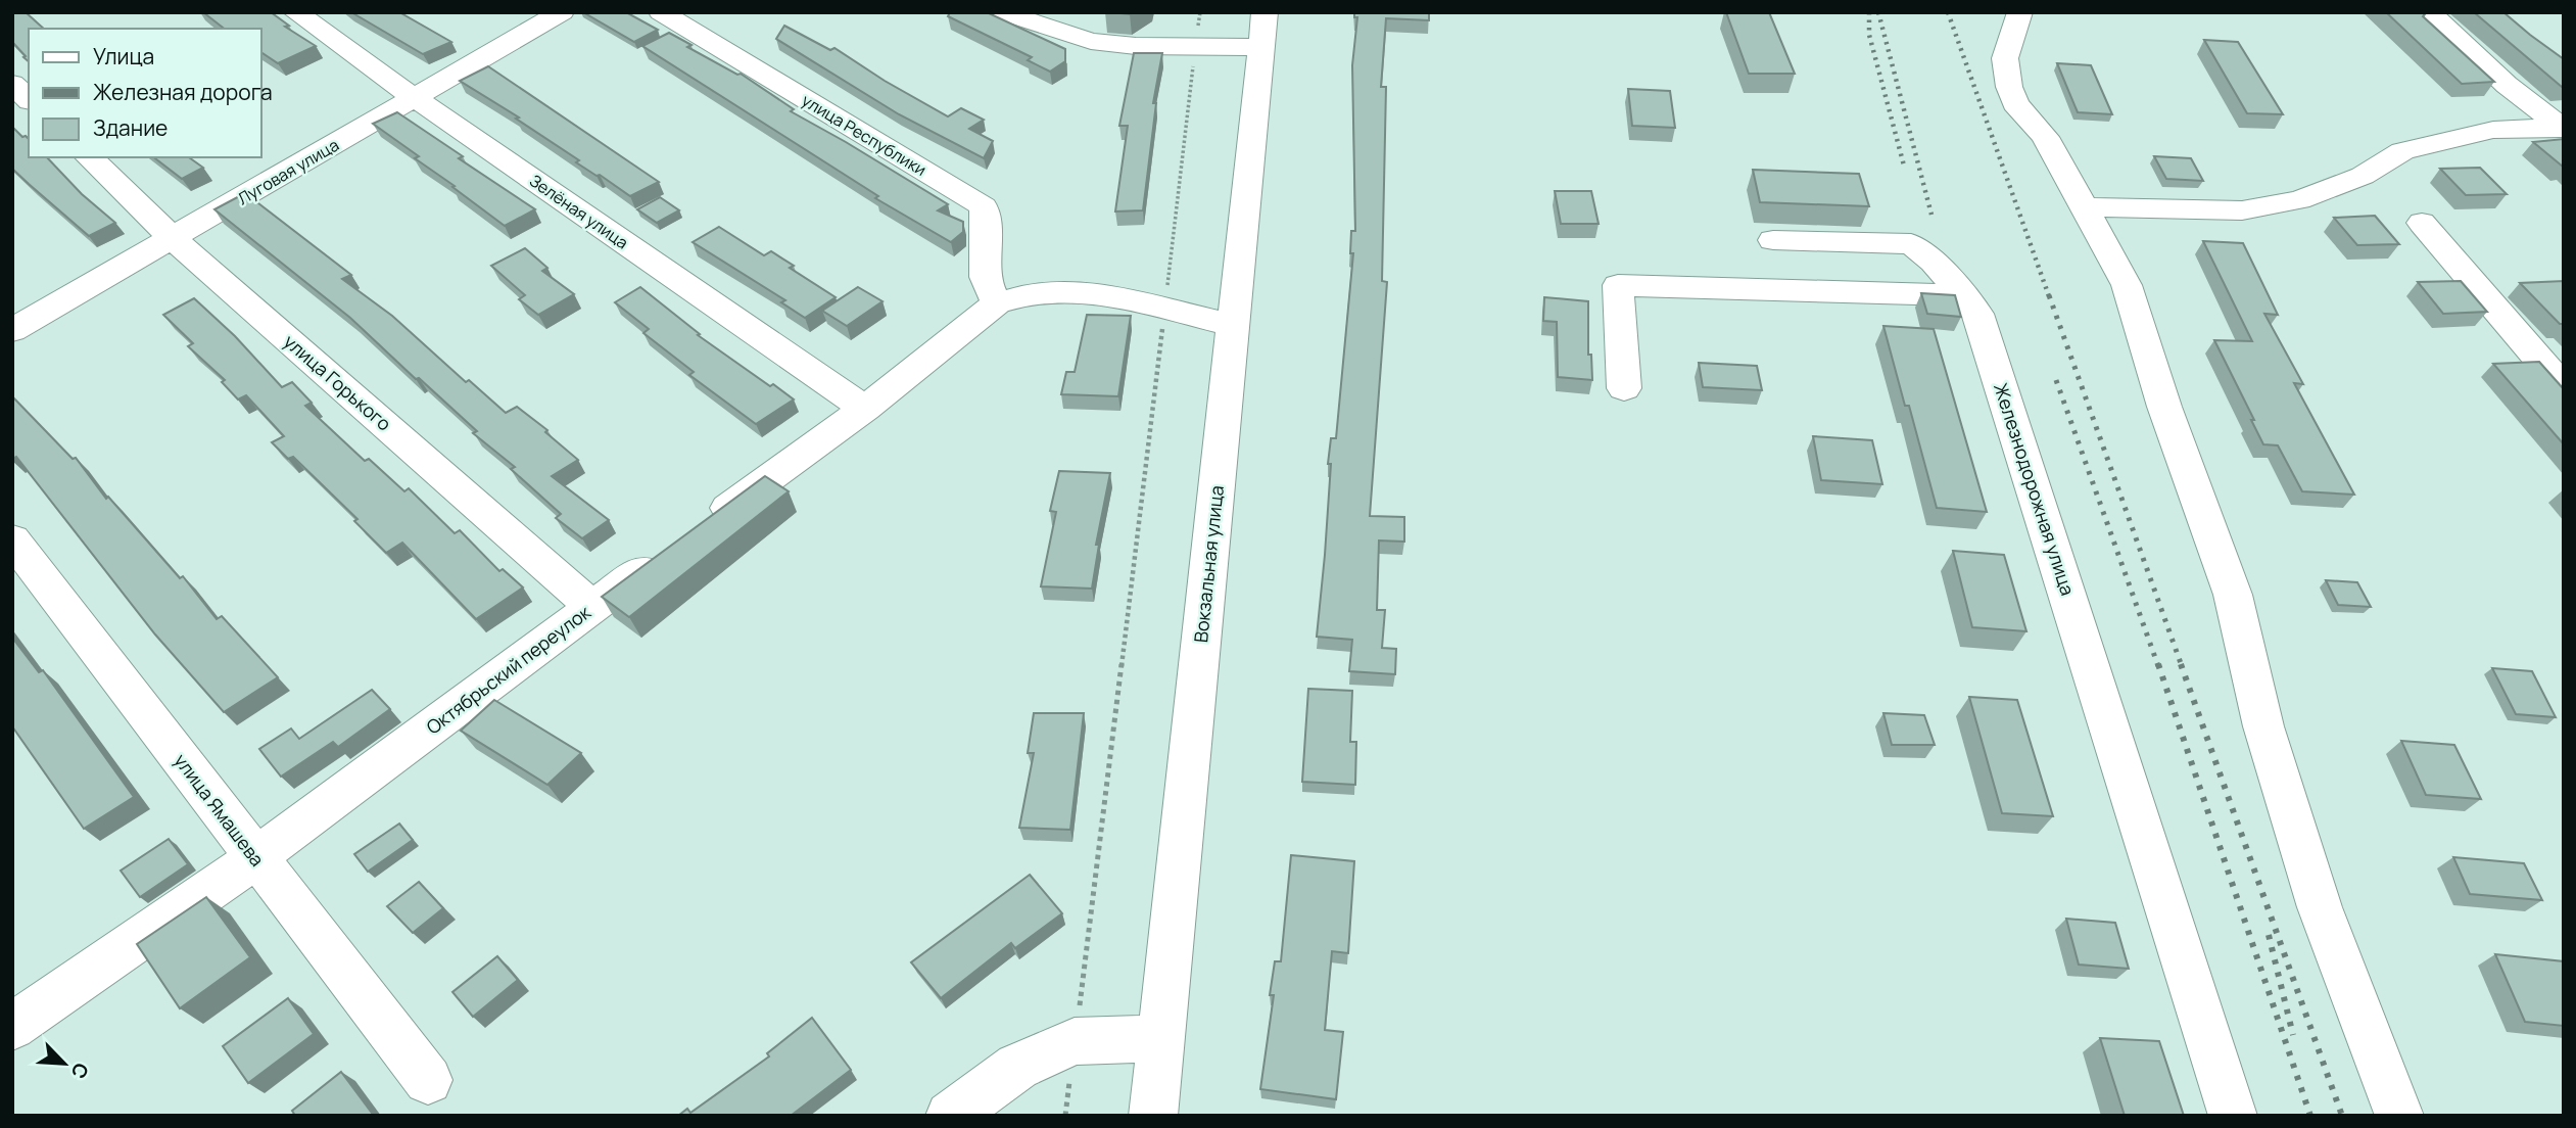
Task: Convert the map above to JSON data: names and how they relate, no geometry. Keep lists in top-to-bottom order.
{
  "streets": {
    "street": [
      "улица Республики",
      "Луговая улица",
      "Зелёная улица",
      "улица Горького",
      "Железнодорожная улица",
      "Вокзальная улица",
      "Октябрьский переулок",
      "улица Ямашева"
    ]
  },
  "crossings": [
    ["улица Республики", "Октябрьский переулок"],
    ["Луговая улица", "Зелёная улица"],
    ["Луговая улица", "улица Горького"],
    ["Зелёная улица", "Октябрьский переулок"],
    ["улица Горького", "Октябрьский переулок"],
    ["Октябрьский переулок", "улица Ямашева"]
  ],
  "legend": ["Улица", "Железная дорога", "Здание"],
  "north": "bottom right"
}
